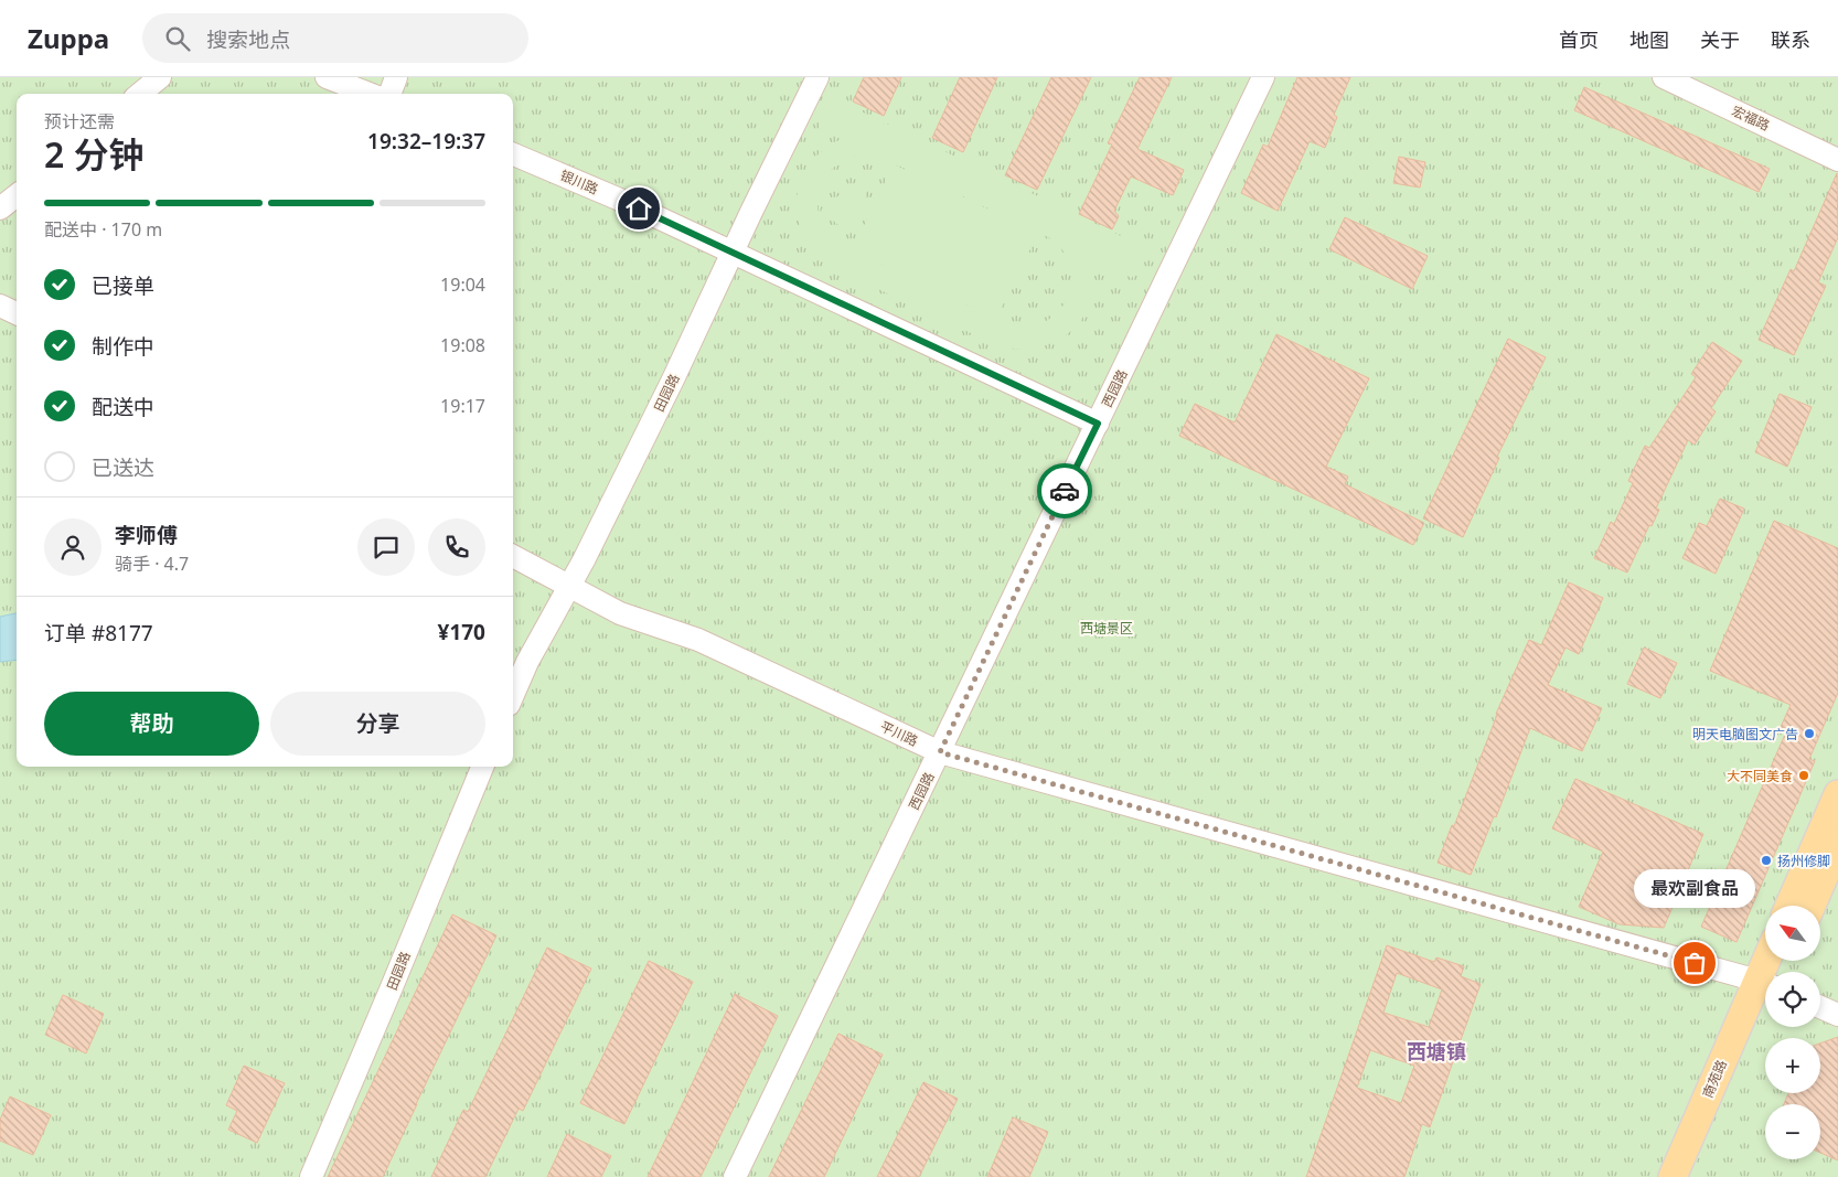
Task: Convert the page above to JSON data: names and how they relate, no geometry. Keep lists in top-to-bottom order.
{
  "streets": {
    "main road": ["南苑路"],
    "street": [
      "宏福路",
      "银川路",
      "西园路",
      "田园路",
      "平川路"
    ]
  },
  "crossings": [
    ["银川路", "西园路"],
    ["银川路", "田园路"],
    ["西园路", "平川路"],
    ["田园路", "平川路"]
  ],
  "districts": ["西塘镇"],
  "parks": ["西塘景区"],
  "places": [
    "明天电脑图文广告",
    "大不同美食",
    "扬州修脚",
    "最欢副食品"
  ],
  "north": "top left",
  "page": {
    "header": "Zuppa",
    "search": "搜索地点",
    "nav": [
      "首页",
      "地图",
      "关于",
      "联系"
    ],
    "heading": ["2 分钟", "预计还需", "19:32–19:37"],
    "panel": [
      "李师傅",
      "骑手 · 4.7",
      "订单 #8177",
      "¥170"
    ],
    "bar": "配送中 · 170 m",
    "list": [
      ["已接单", "19:04"],
      ["制作中", "19:08"],
      ["配送中", "19:17"],
      "已送达"
    ],
    "buttons": ["帮助", "分享"],
    "bubble": "最欢副食品",
    "map_buttons": ["+", "−"]
  }
}
